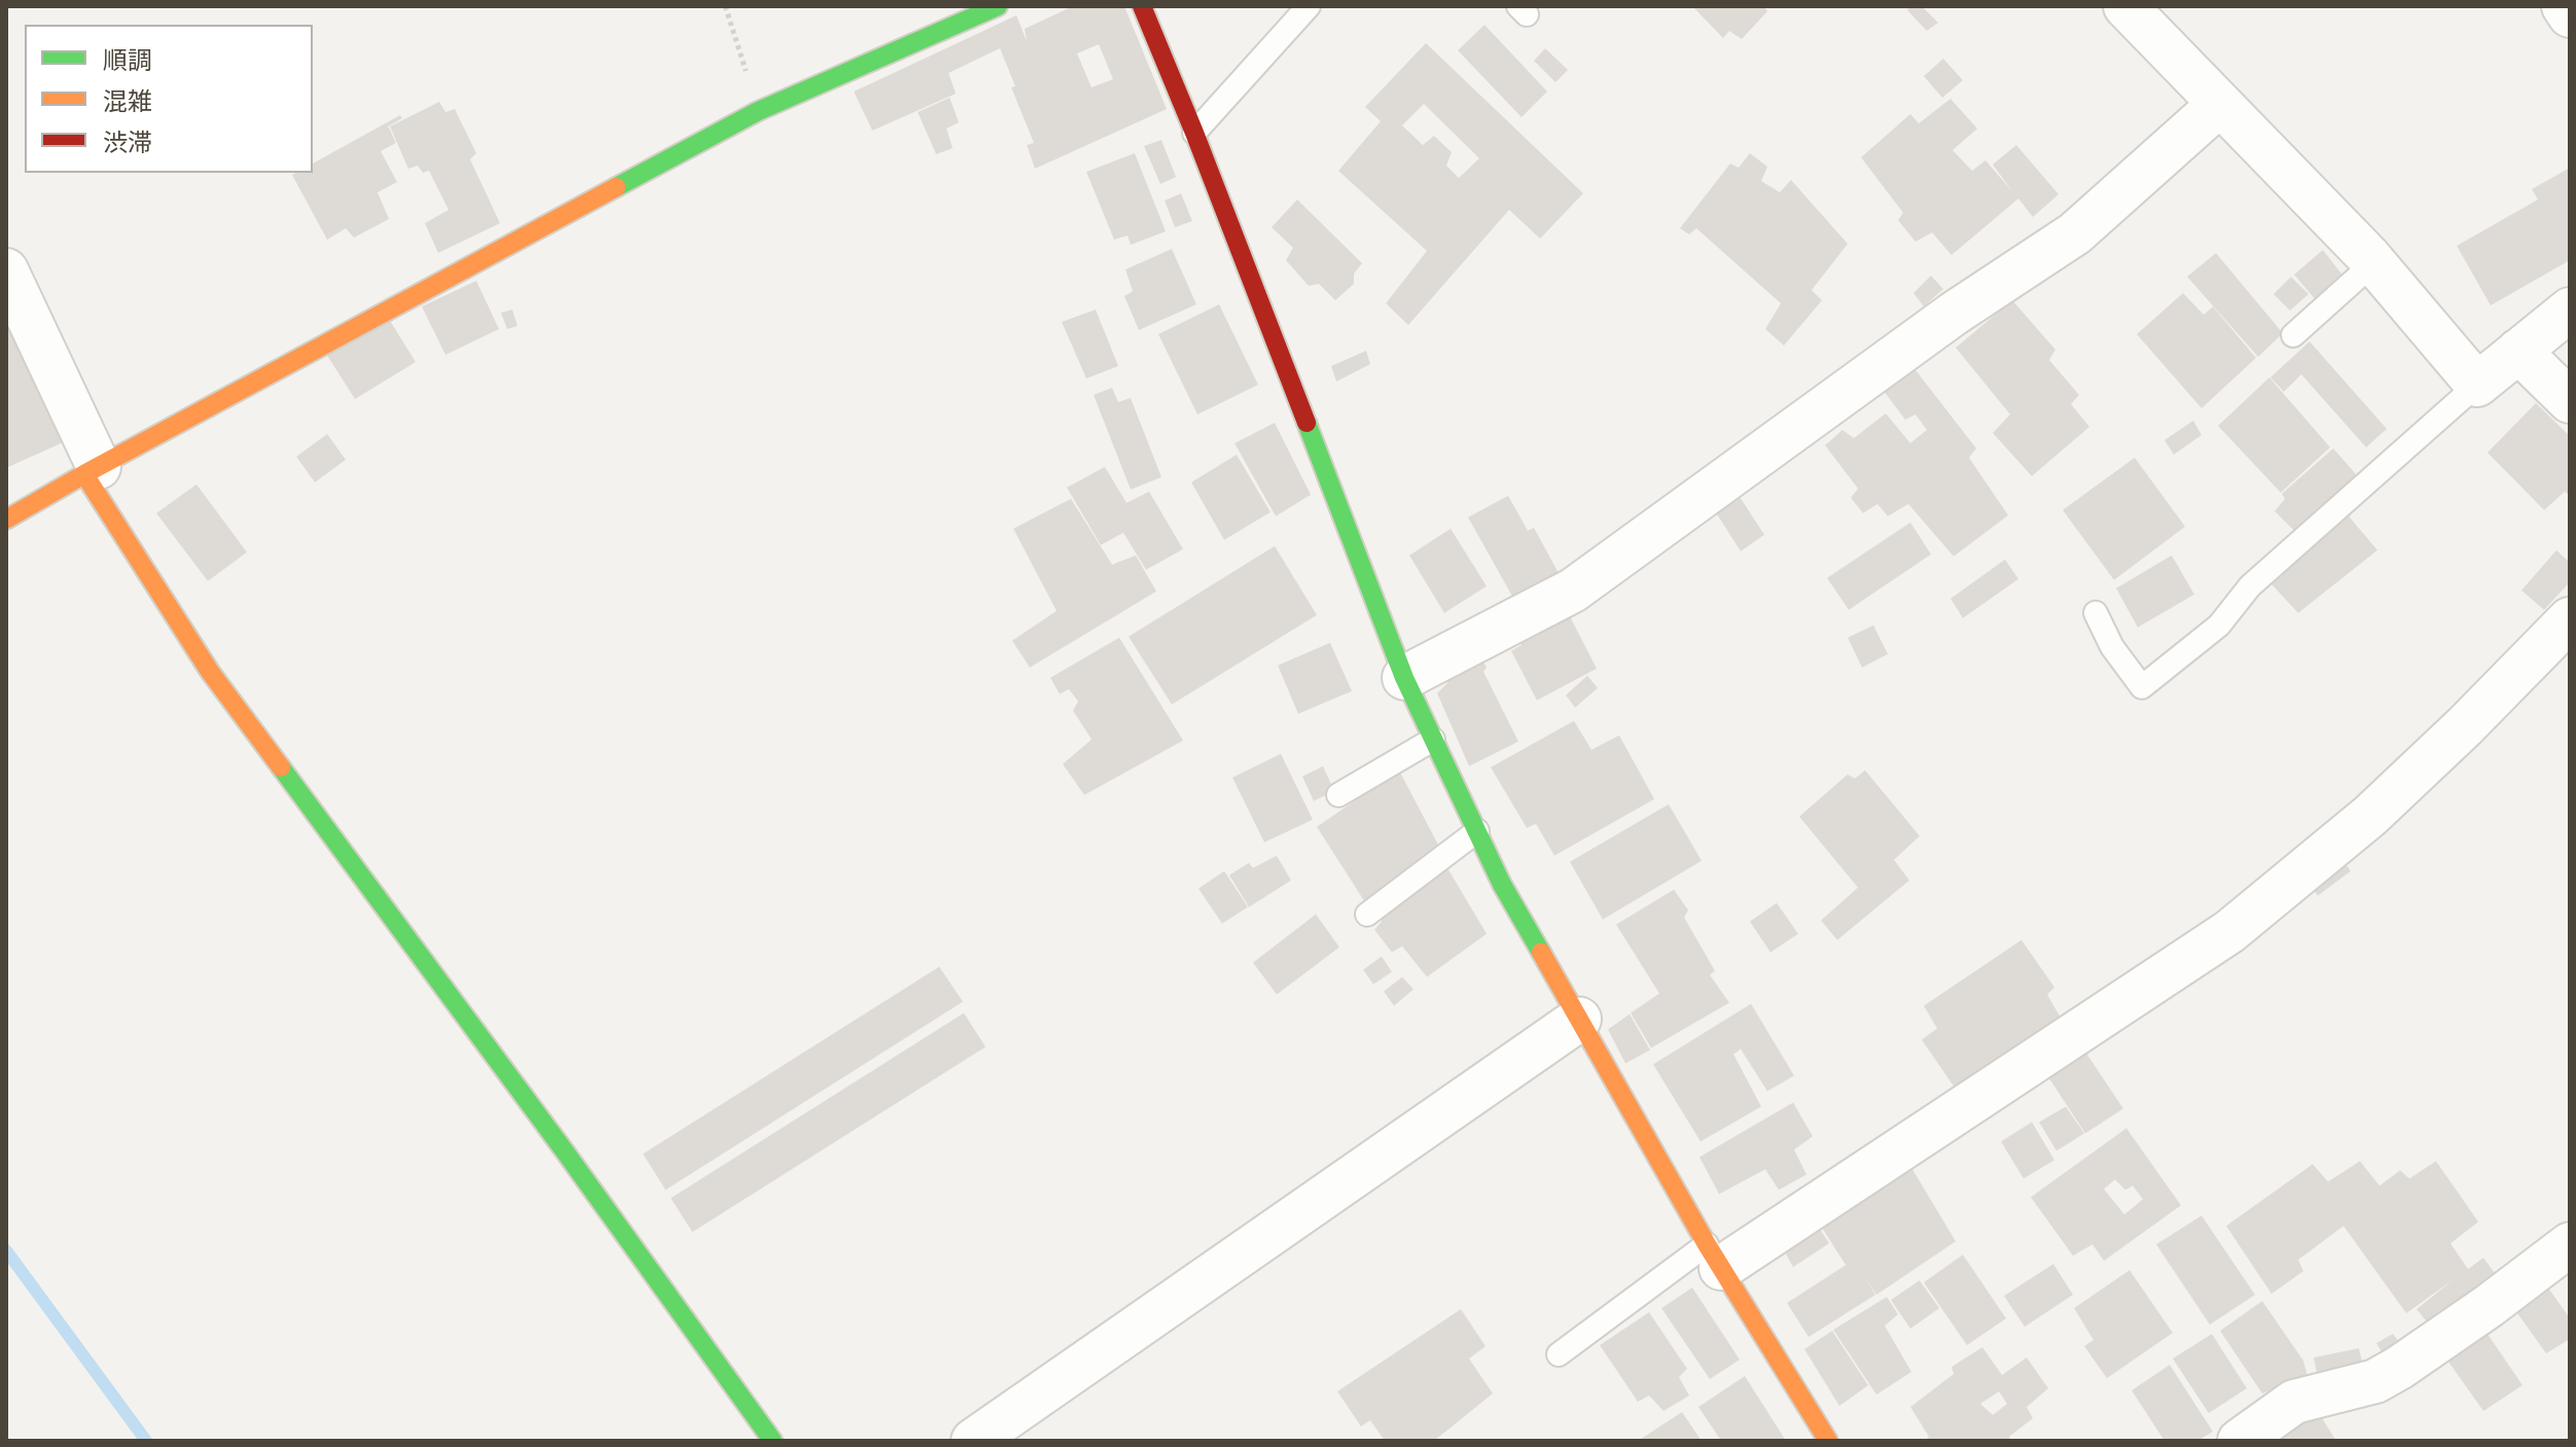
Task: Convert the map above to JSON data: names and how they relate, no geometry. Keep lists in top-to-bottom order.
{
  "legend": ["順調", "混雑", "渋滞"]
}
